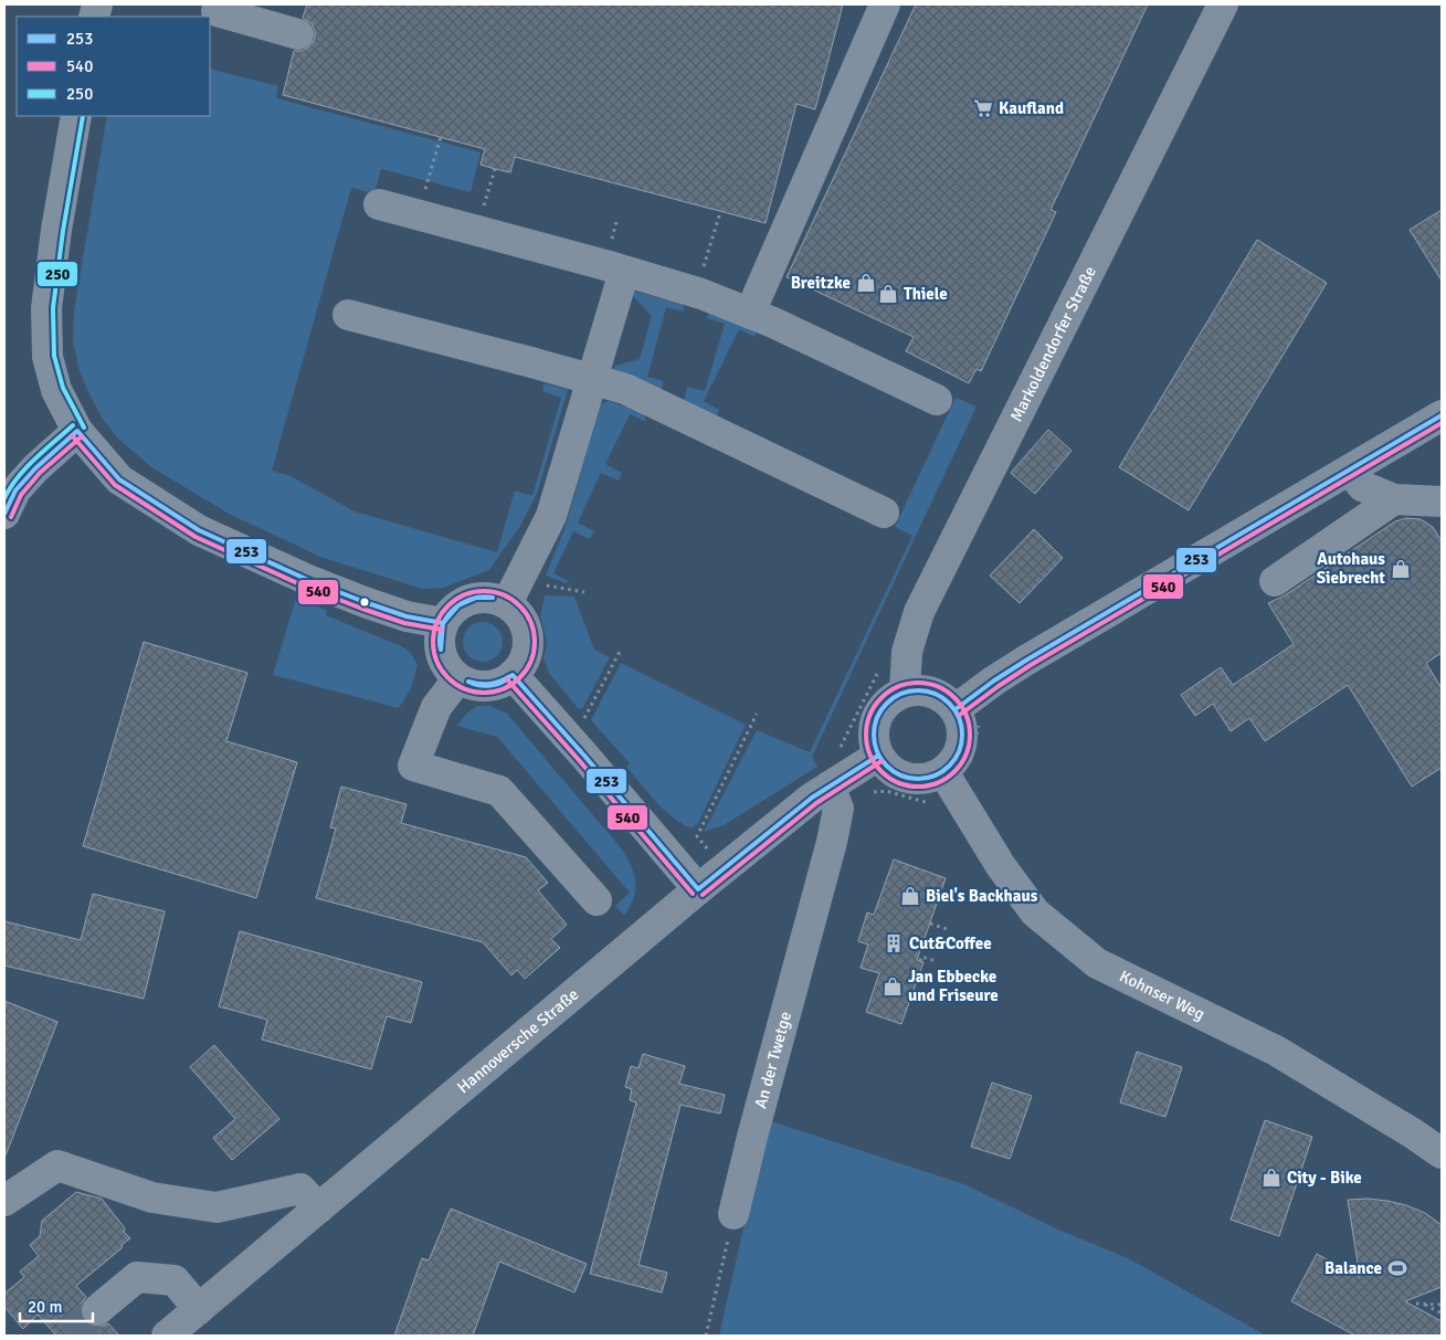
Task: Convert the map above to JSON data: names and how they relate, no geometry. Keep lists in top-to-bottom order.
{
  "streets": {
    "main road": ["Markoldendorfer Straße", "Hannoversche Straße"],
    "street": ["Kohnser Weg", "An der Twetge"]
  },
  "crossings": [
    ["Hannoversche Straße", "An der Twetge"]
  ],
  "places": {
    "supermarket": ["Kaufland"],
    "shop": [
      "Breitzke",
      "Thiele",
      "Autohaus Siebrecht",
      "Biel's Backhaus",
      "Jan Ebbecke und Friseure",
      "City - Bike"
    ],
    "building": ["Cut&Coffee"],
    "sports": ["Balance"]
  },
  "lines": ["transit line 250", "transit line 253", "transit line 540"],
  "legend": ["253", "540", "250"],
  "scale_bar": "20 m"
}
